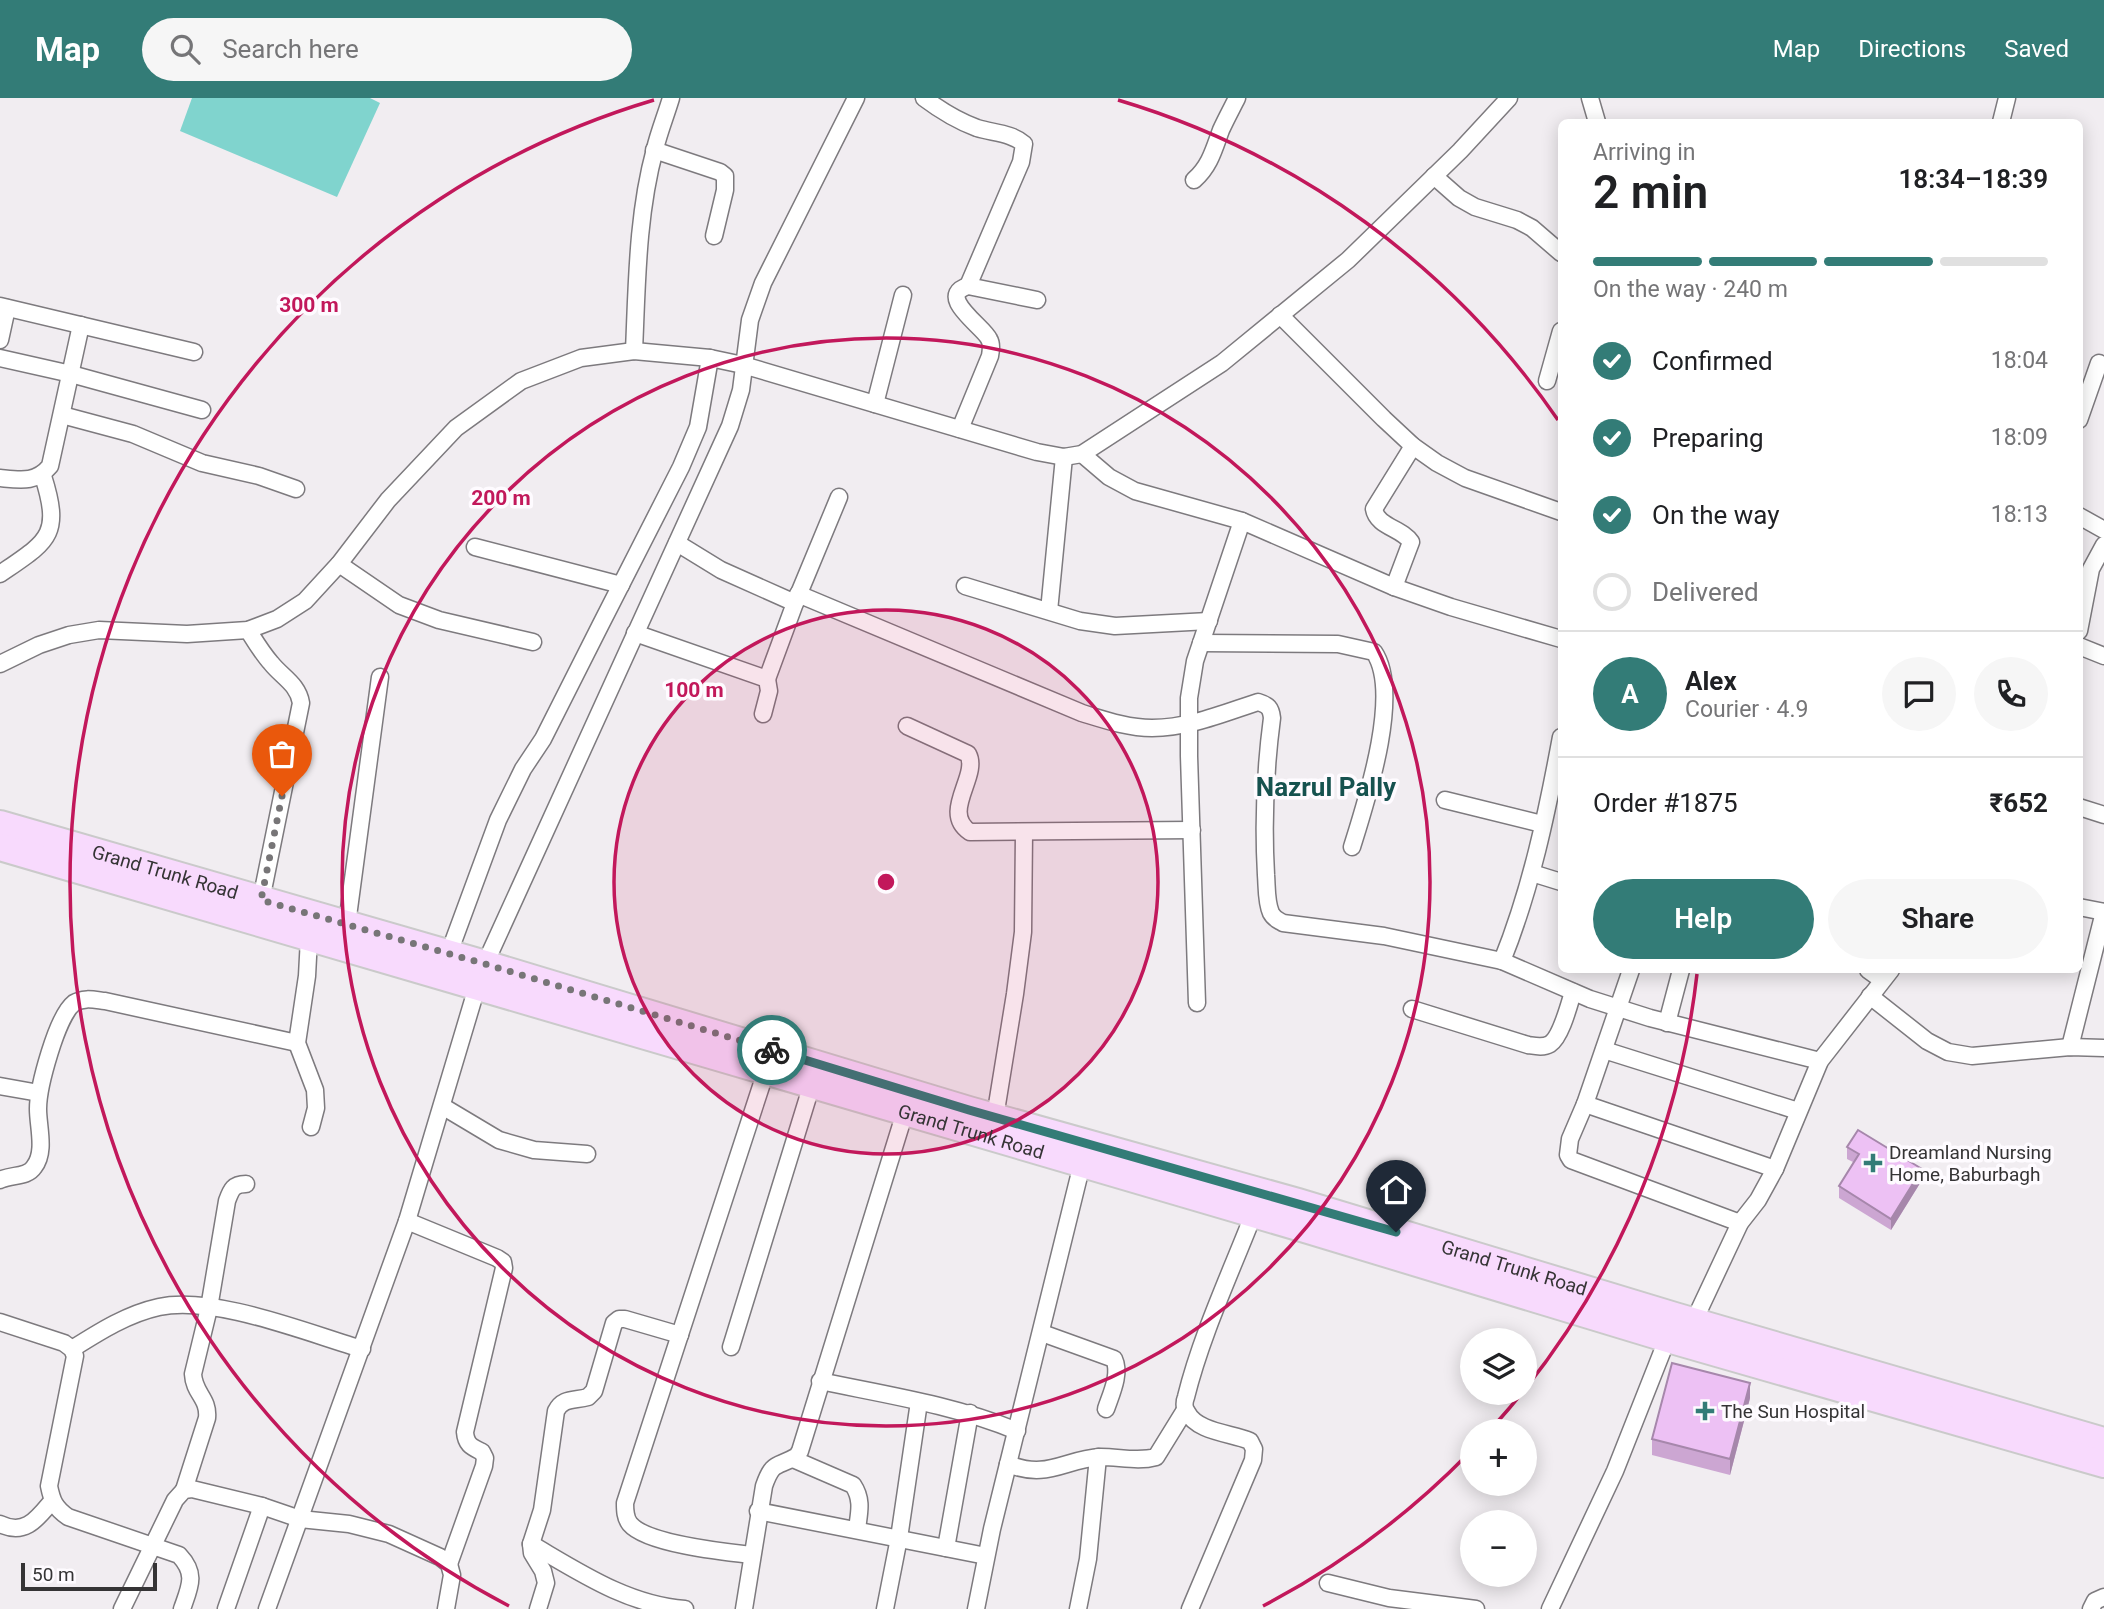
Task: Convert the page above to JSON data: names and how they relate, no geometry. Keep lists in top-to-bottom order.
{
  "streets": {
    "main road": ["Grand Trunk Road"]
  },
  "districts": ["Nazrul Pally"],
  "places": {
    "health": ["Dreamland Nursing Home, Baburbagh", "The Sun Hospital"]
  },
  "scale_bar": "50 m",
  "page": {
    "header": "Map",
    "search": "Search here",
    "nav": ["Map", "Directions", "Saved"],
    "heading": ["2 min", "Arriving in", "18:34–18:39"],
    "panel": [
      "Alex",
      "Courier · 4.9",
      "Order #1875",
      "₹652"
    ],
    "bar": "On the way · 240 m",
    "list": [
      ["Confirmed", "18:04"],
      ["Preparing", "18:09"],
      ["On the way", "18:13"],
      "Delivered"
    ],
    "round": "A",
    "buttons": ["Help", "Share"],
    "map_buttons": ["+", "−"],
    "scale": "50 m"
  },
  "rings": ["300 m", "200 m", "100 m"]
}
